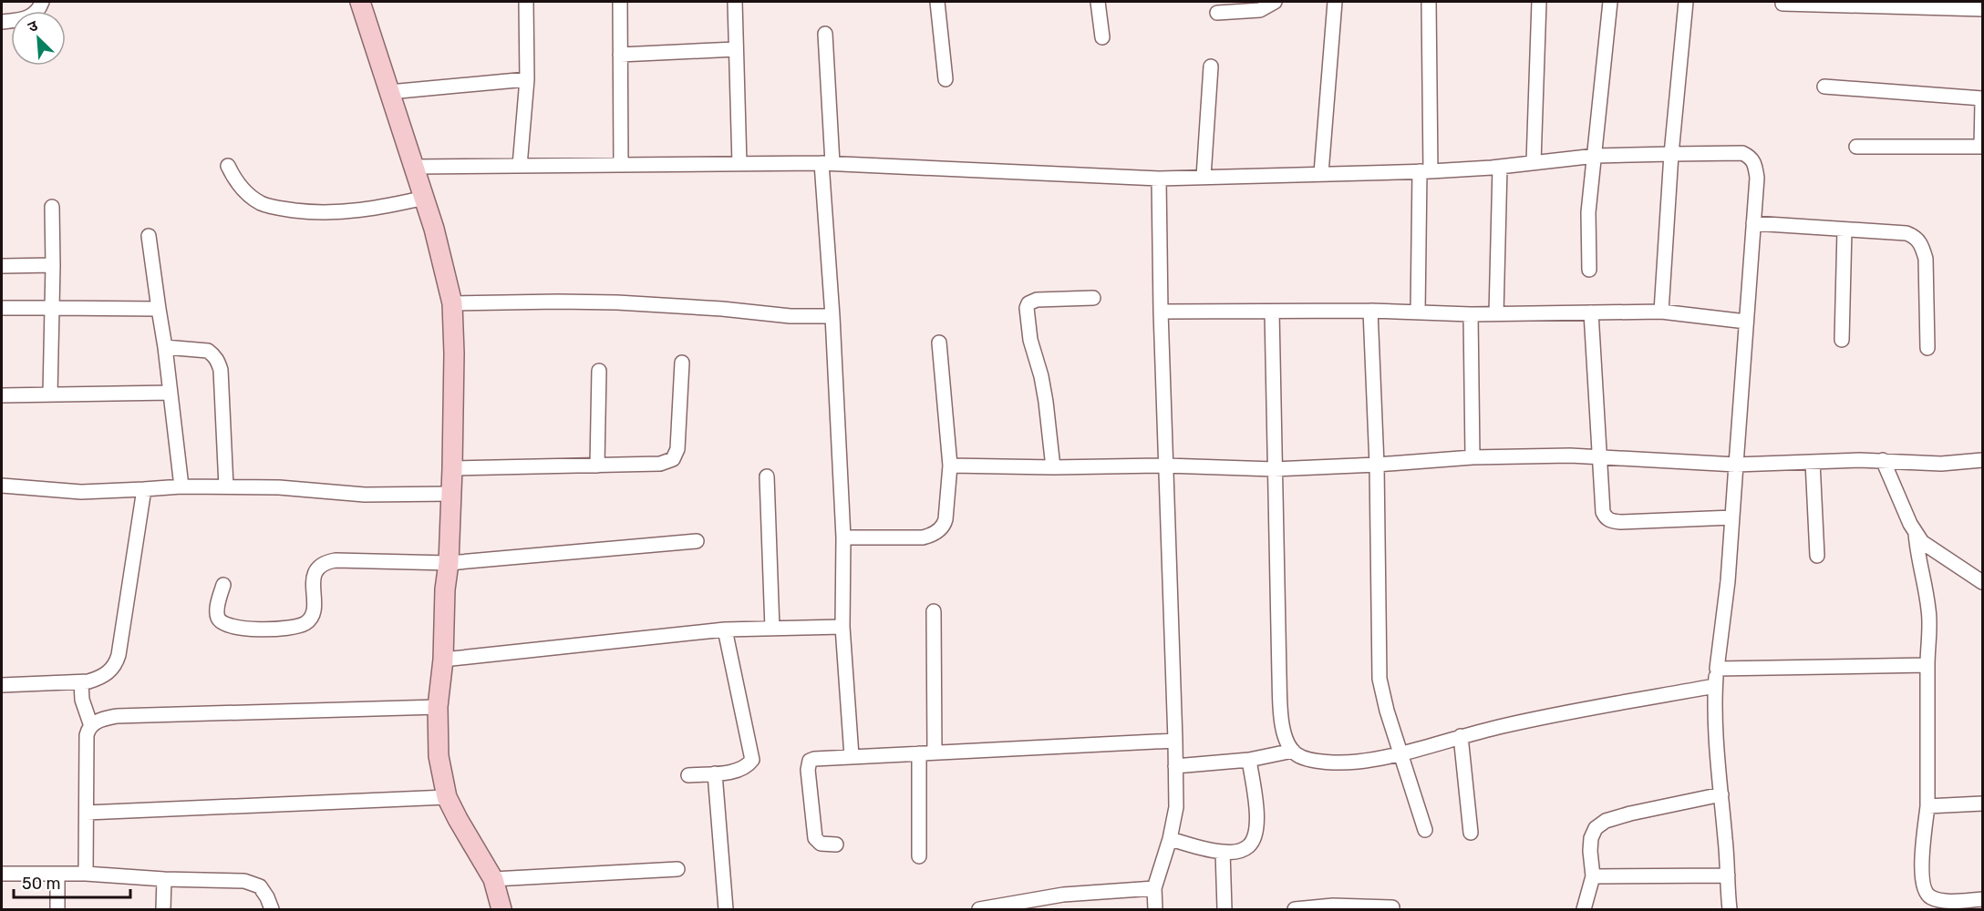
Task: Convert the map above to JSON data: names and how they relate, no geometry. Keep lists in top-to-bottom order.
{
  "scale_bar": "50 m",
  "north": "top left"
}
